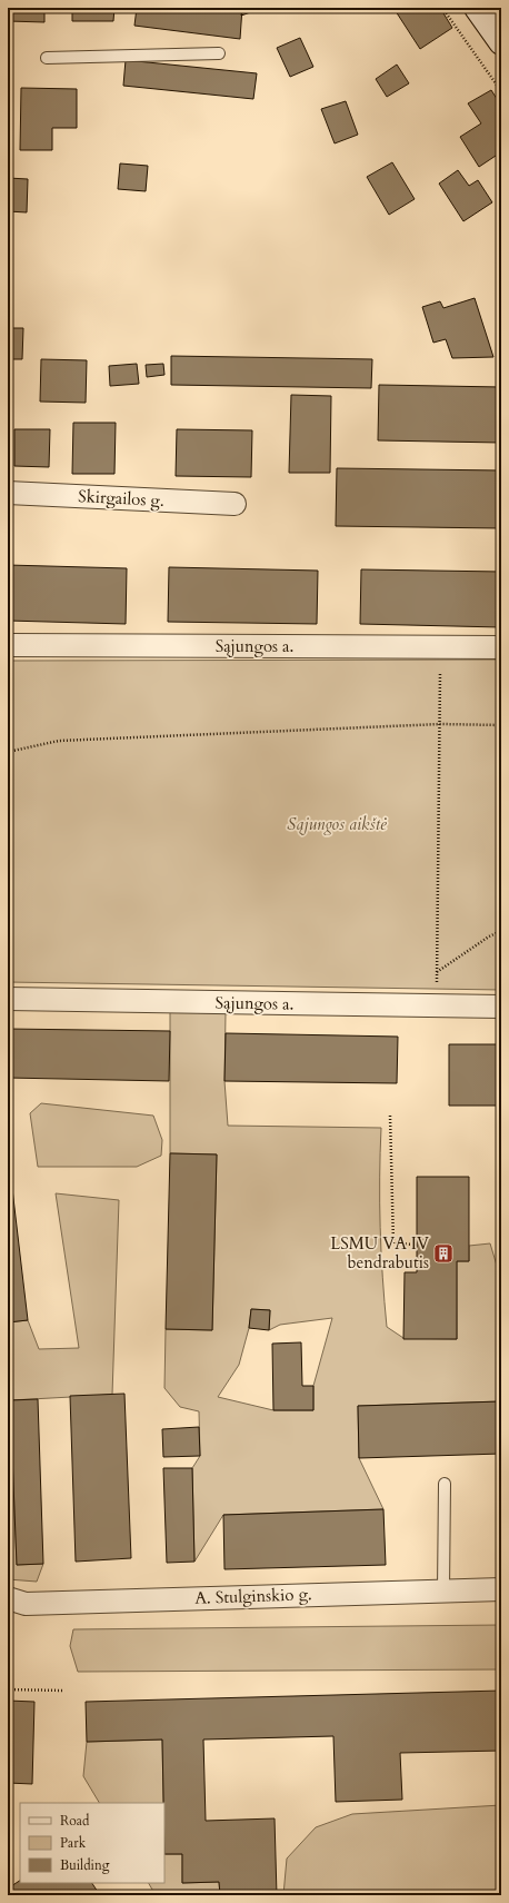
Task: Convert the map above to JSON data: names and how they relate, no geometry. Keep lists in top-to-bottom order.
{
  "streets": {
    "street": ["Skirgailos g.", "Sąjungos a.", "A. Stulginskio g."]
  },
  "parks": ["Sąjungos aikštė"],
  "places": {
    "building": ["LSMU VA IV bendrabutis"]
  },
  "legend": ["Road", "Park", "Building"]
}
